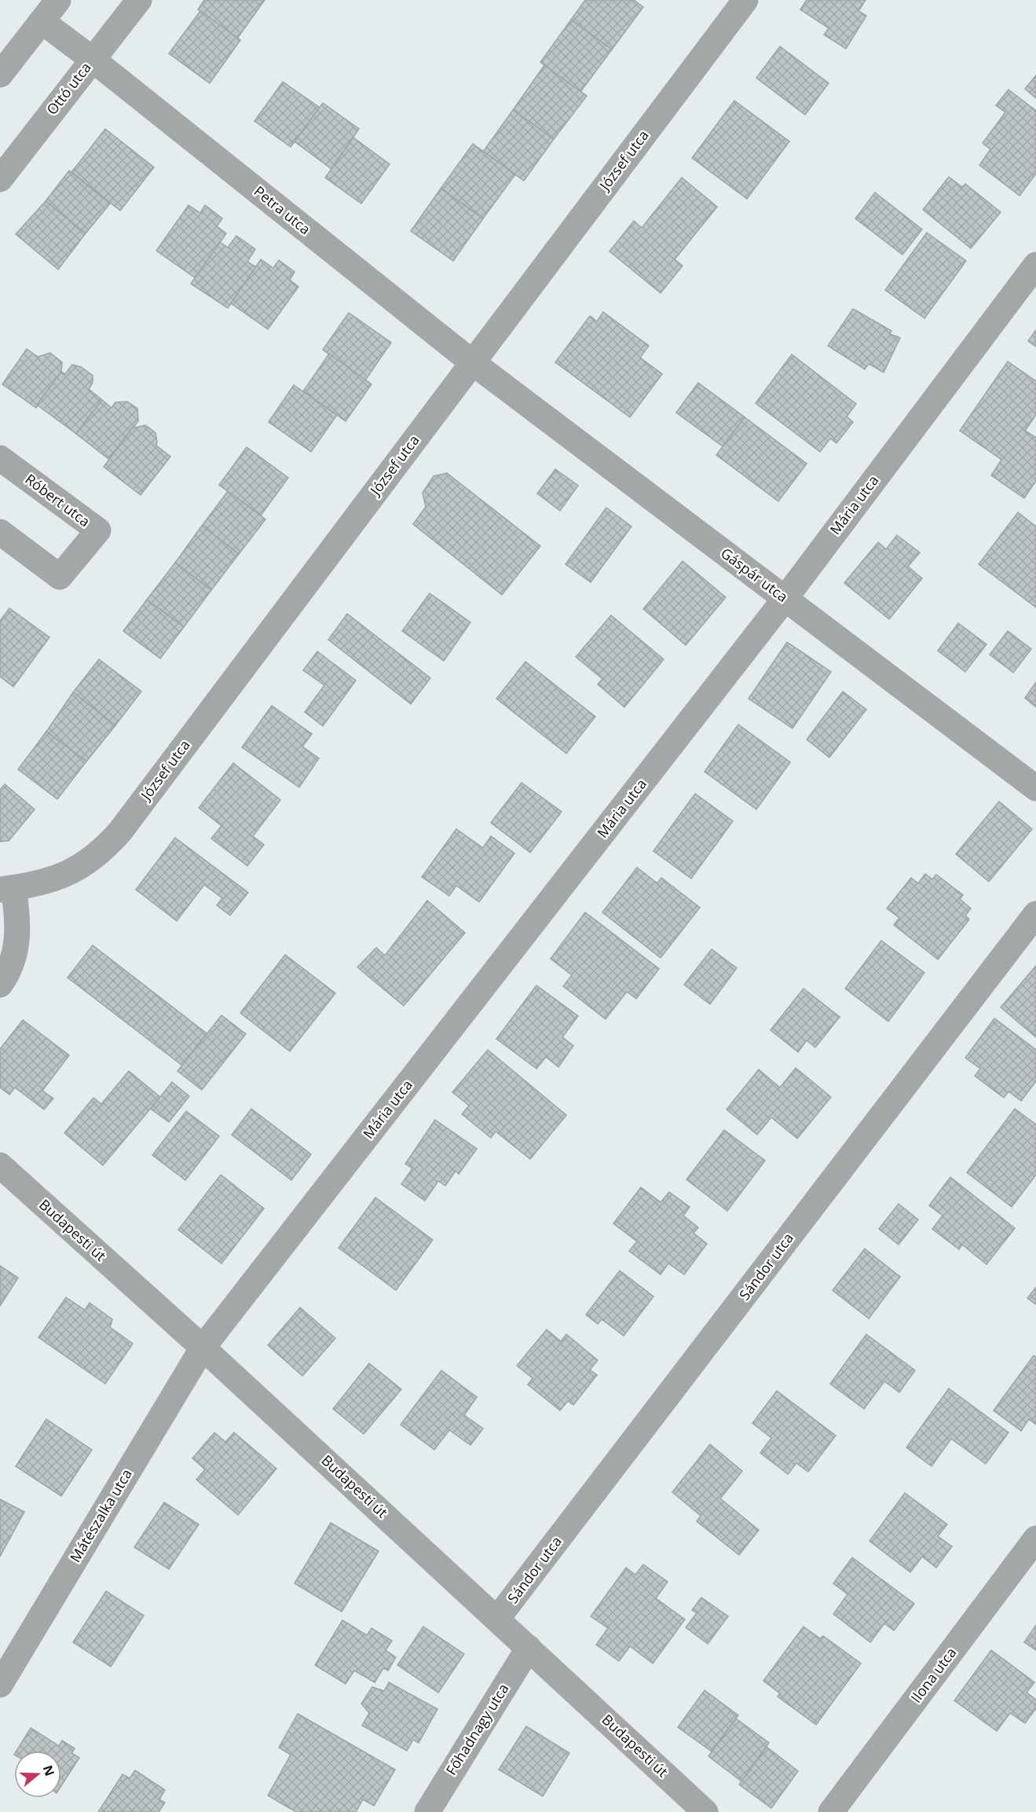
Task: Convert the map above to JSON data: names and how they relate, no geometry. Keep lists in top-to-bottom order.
{
  "streets": {
    "street": [
      "Ottó utca",
      "József utca",
      "Petra utca",
      "Róbert utca",
      "Mária utca",
      "Gáspár utca",
      "Budapesti út",
      "Sándor utca",
      "Mátészalka utca",
      "Ilona utca",
      "Főhadnagy utca"
    ]
  },
  "crossings": [
    ["Ottó utca", "Petra utca"],
    ["József utca", "Petra utca"],
    ["József utca", "Gáspár utca"],
    ["Petra utca", "Gáspár utca"],
    ["Mária utca", "Gáspár utca"],
    ["Mária utca", "Budapesti út"],
    ["Mária utca", "Mátészalka utca"],
    ["Budapesti út", "Sándor utca"],
    ["Budapesti út", "Mátészalka utca"],
    ["Budapesti út", "Főhadnagy utca"]
  ],
  "north": "right"
}
